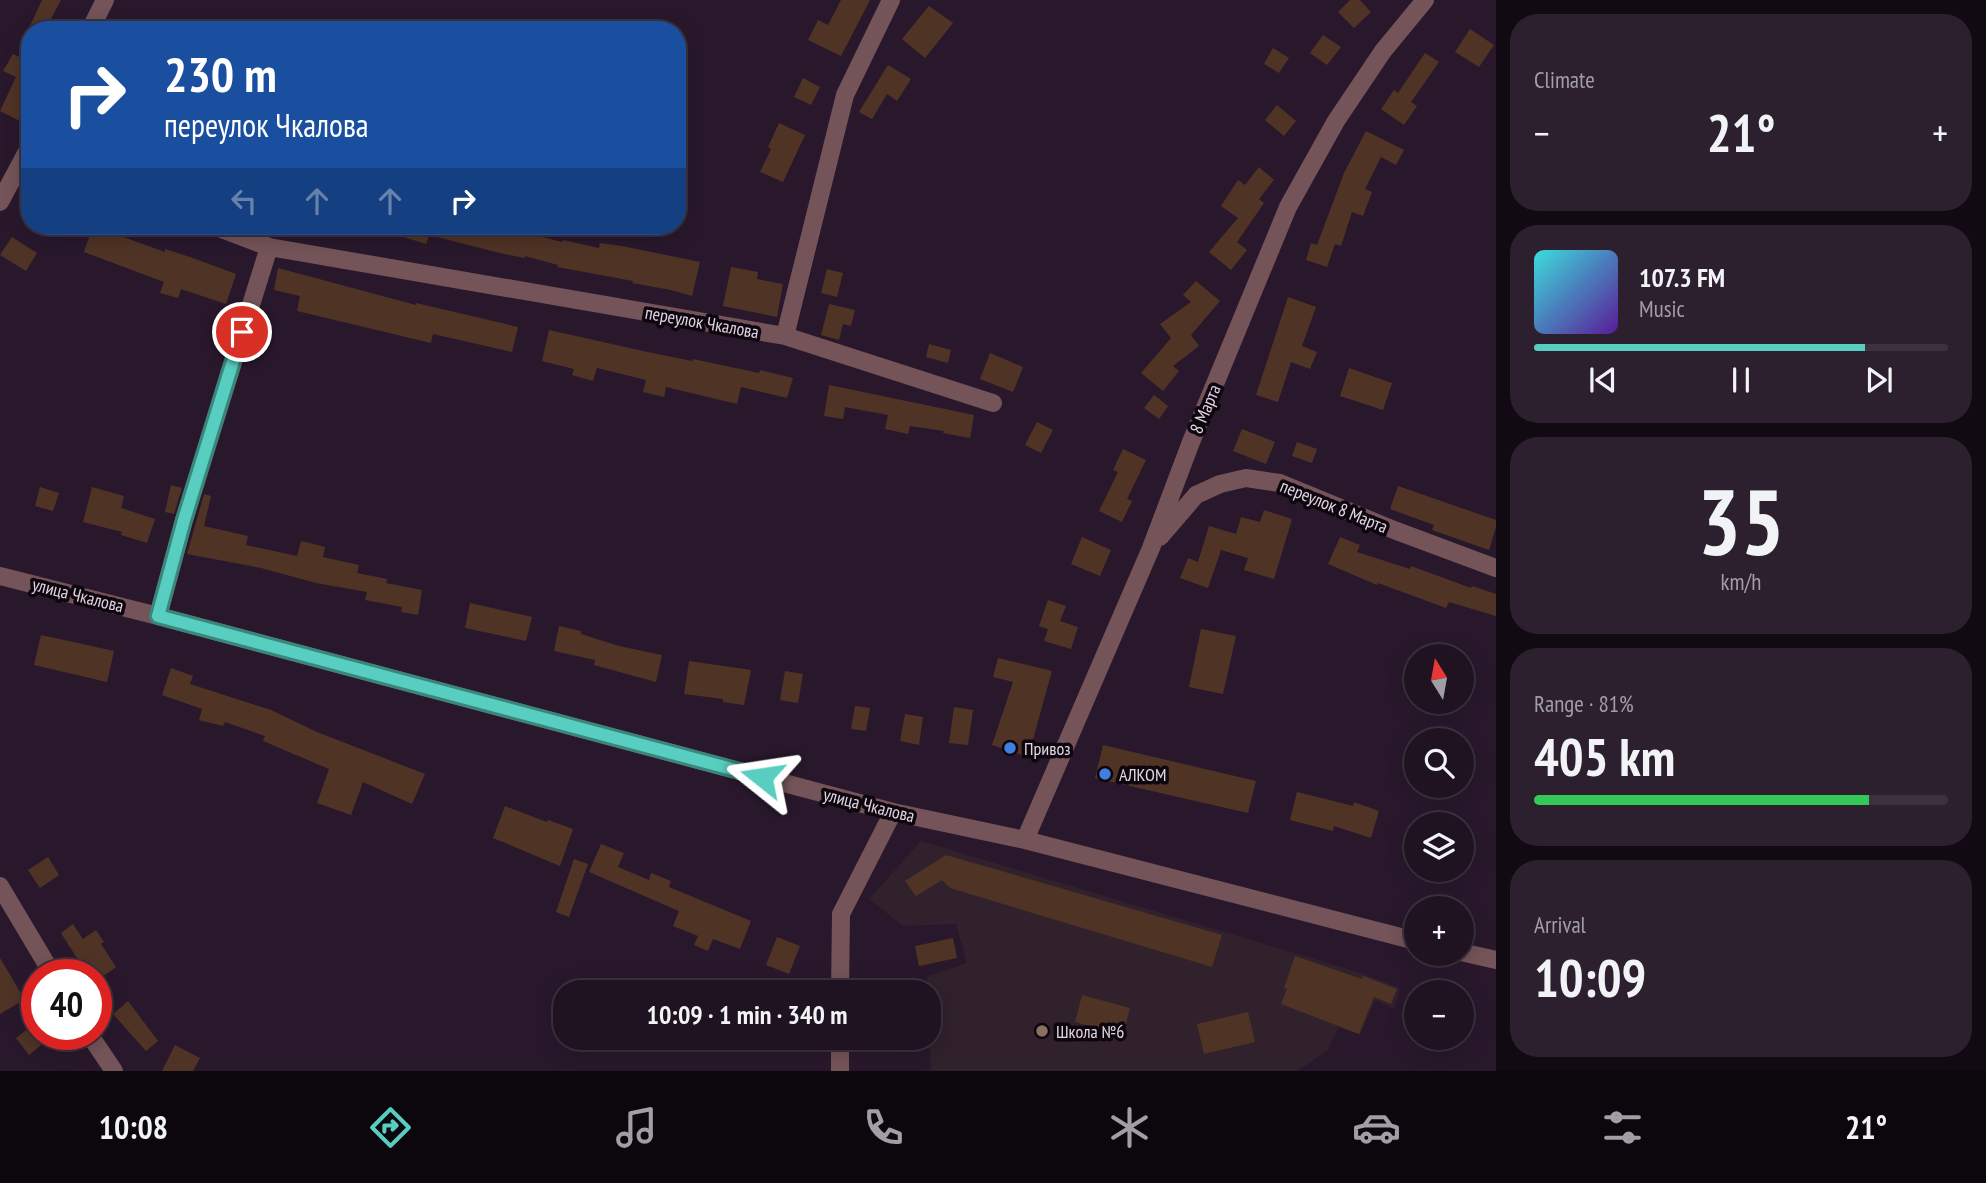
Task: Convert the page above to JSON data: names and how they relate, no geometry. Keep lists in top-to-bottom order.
{
  "streets": {
    "street": [
      "переулок Чкалова",
      "8 Марта",
      "переулок 8 Марта",
      "улица Чкалова"
    ]
  },
  "crossings": [
    ["8 Марта", "переулок 8 Марта"],
    ["8 Марта", "улица Чкалова"]
  ],
  "places": ["Привоз", "АЛКОМ", "Школа №6"],
  "north": "top",
  "page": {
    "tile": [
      "Climate",
      ["35", "km/h"],
      ["Range · 81%", "405 km"],
      ["Arrival", "10:09"]
    ],
    "turn": ["230 m", "переулок Чкалова"],
    "heat": ["−", "21°", "+"],
    "song": ["107.3 FM", "Music"],
    "map_buttons": ["+", "−"],
    "limit": "40",
    "trip": "10:09 · 1 min · 340 m",
    "tabs": ["10:08", "21°"]
  }
}
